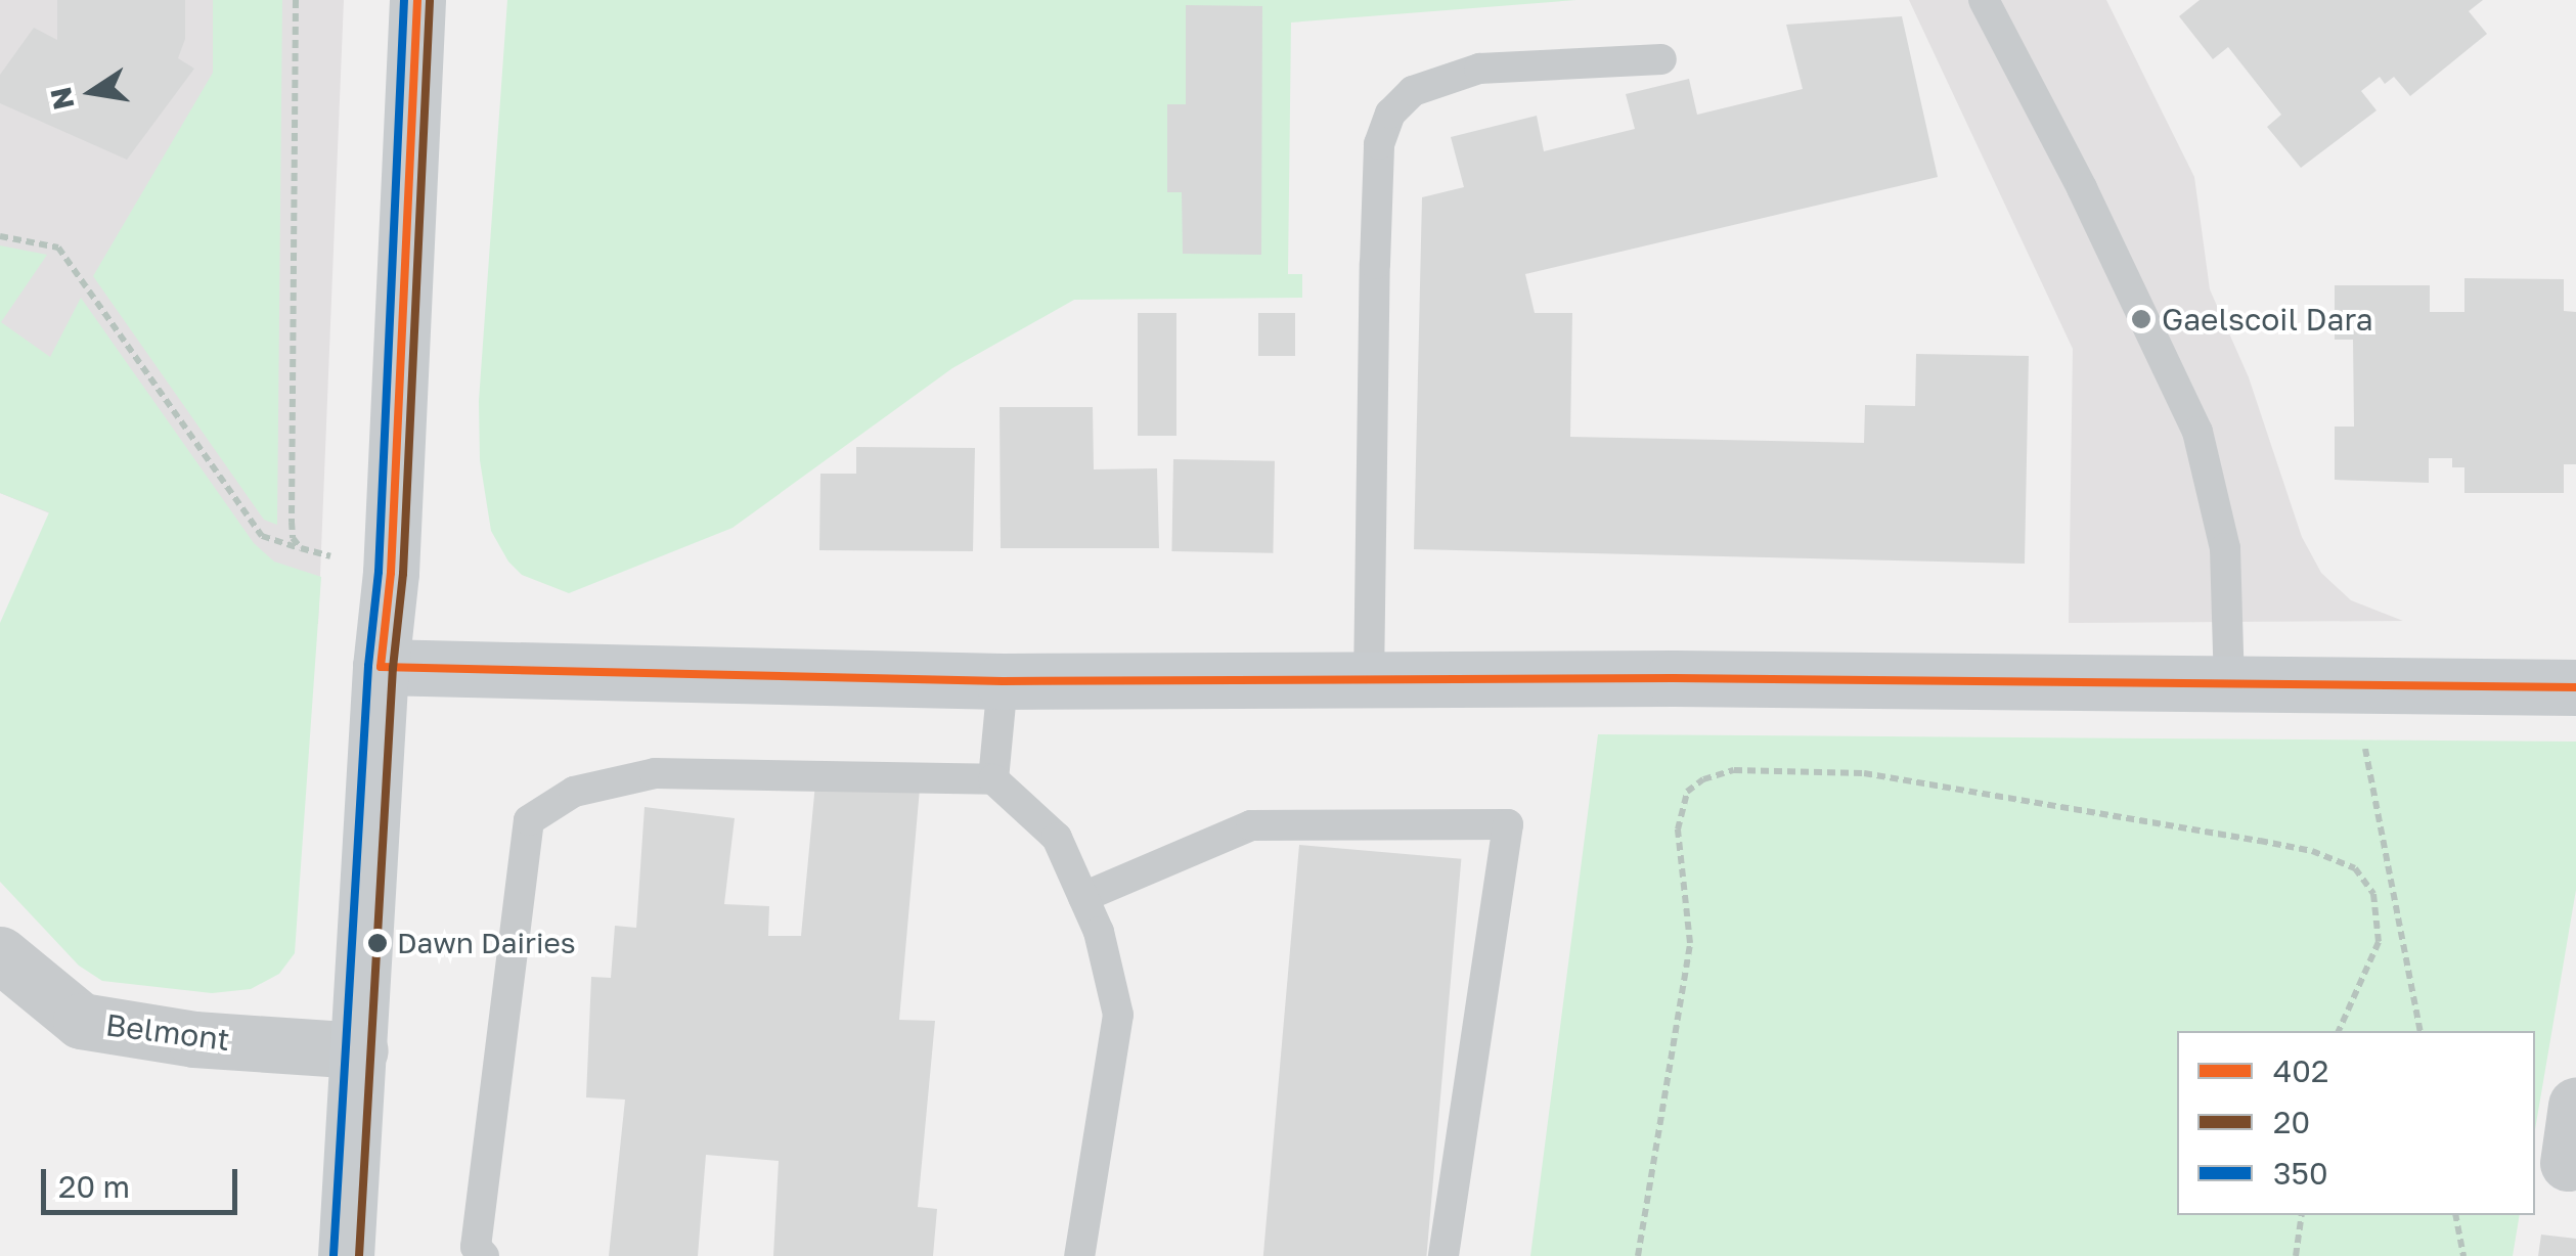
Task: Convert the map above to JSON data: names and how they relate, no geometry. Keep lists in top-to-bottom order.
{
  "streets": {
    "street": ["Belmont"]
  },
  "places": ["Gaelscoil Dara", "Dawn Dairies"],
  "lines": ["transit line 402", "transit line 350", "transit line 20"],
  "legend": ["402", "20", "350"],
  "scale_bar": "20 m",
  "north": "left"
}
